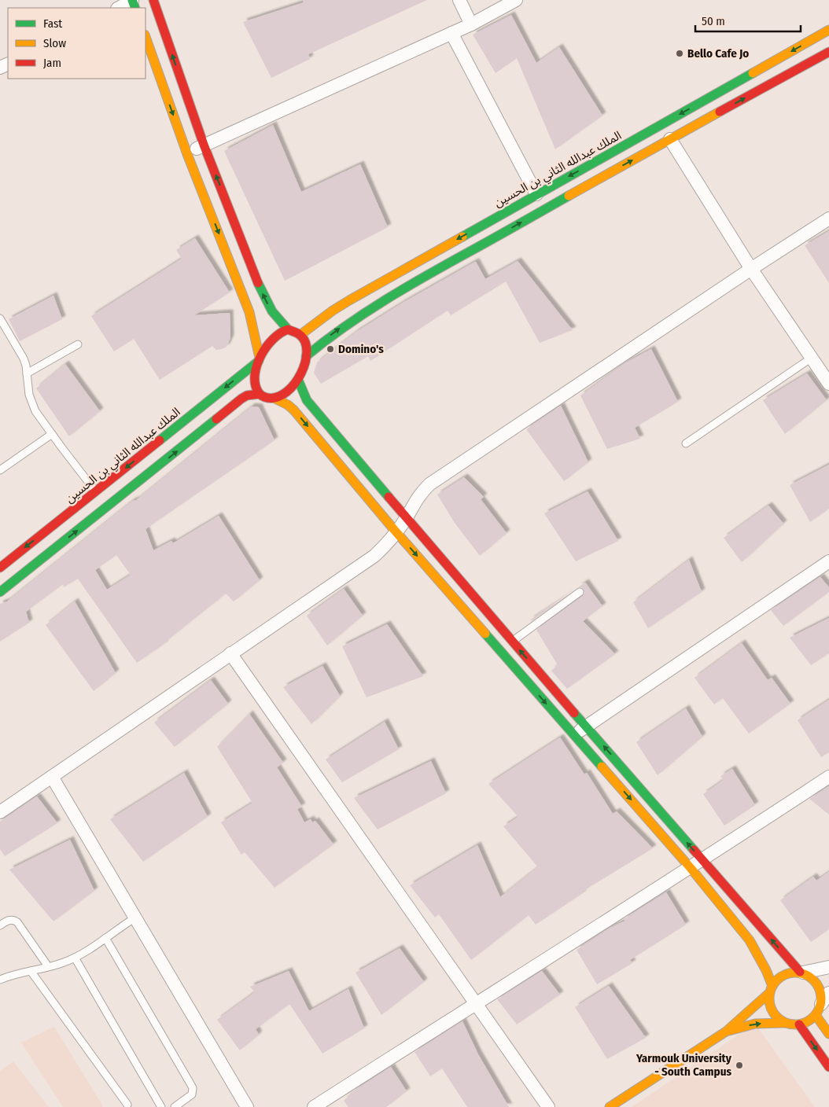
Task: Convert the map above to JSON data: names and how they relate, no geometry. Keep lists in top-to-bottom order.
{
  "streets": {
    "street": ["الملك عبدالله الثاني بن الحسين"]
  },
  "places": ["Bello Cafe Jo", "Domino's", "Yarmouk University - South Campus"],
  "legend": ["Fast", "Slow", "Jam"],
  "scale_bar": "50 m"
}
